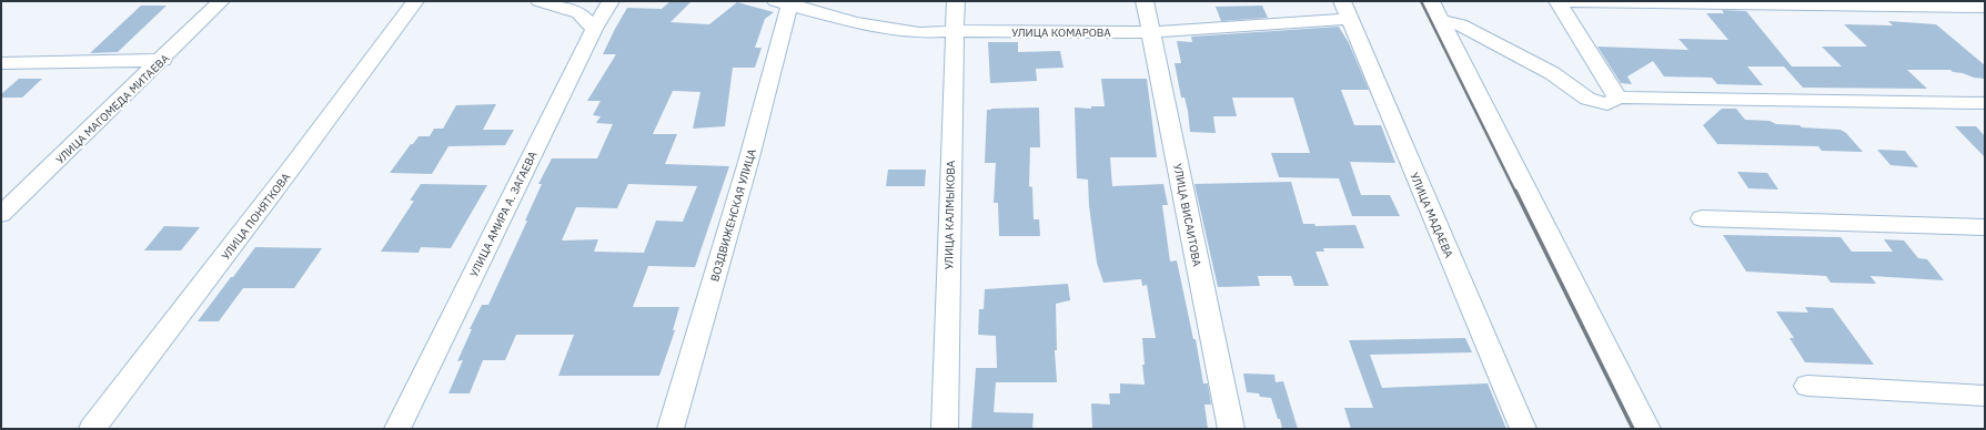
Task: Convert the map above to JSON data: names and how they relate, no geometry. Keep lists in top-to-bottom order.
{
  "streets": {
    "street": [
      "УЛИЦА КОМАРОВА",
      "УЛИЦА МАГОМЕДА МИТАЕВА",
      "УЛИЦА АМИРА А. ЗАГАЕВА",
      "ВОЗДВИЖЕНСКАЯ УЛИЦА",
      "УЛИЦА КАЛМЫКОВА",
      "УЛИЦА ВИСАИТОВА",
      "УЛИЦА МАДАЕВА",
      "УЛИЦА ПОНЯТКОВА"
    ]
  },
  "crossings": [
    ["УЛИЦА КОМАРОВА", "ВОЗДВИЖЕНСКАЯ УЛИЦА"],
    ["УЛИЦА КОМАРОВА", "УЛИЦА КАЛМЫКОВА"],
    ["УЛИЦА КОМАРОВА", "УЛИЦА ВИСАИТОВА"],
    ["УЛИЦА КОМАРОВА", "УЛИЦА МАДАЕВА"]
  ]
}
